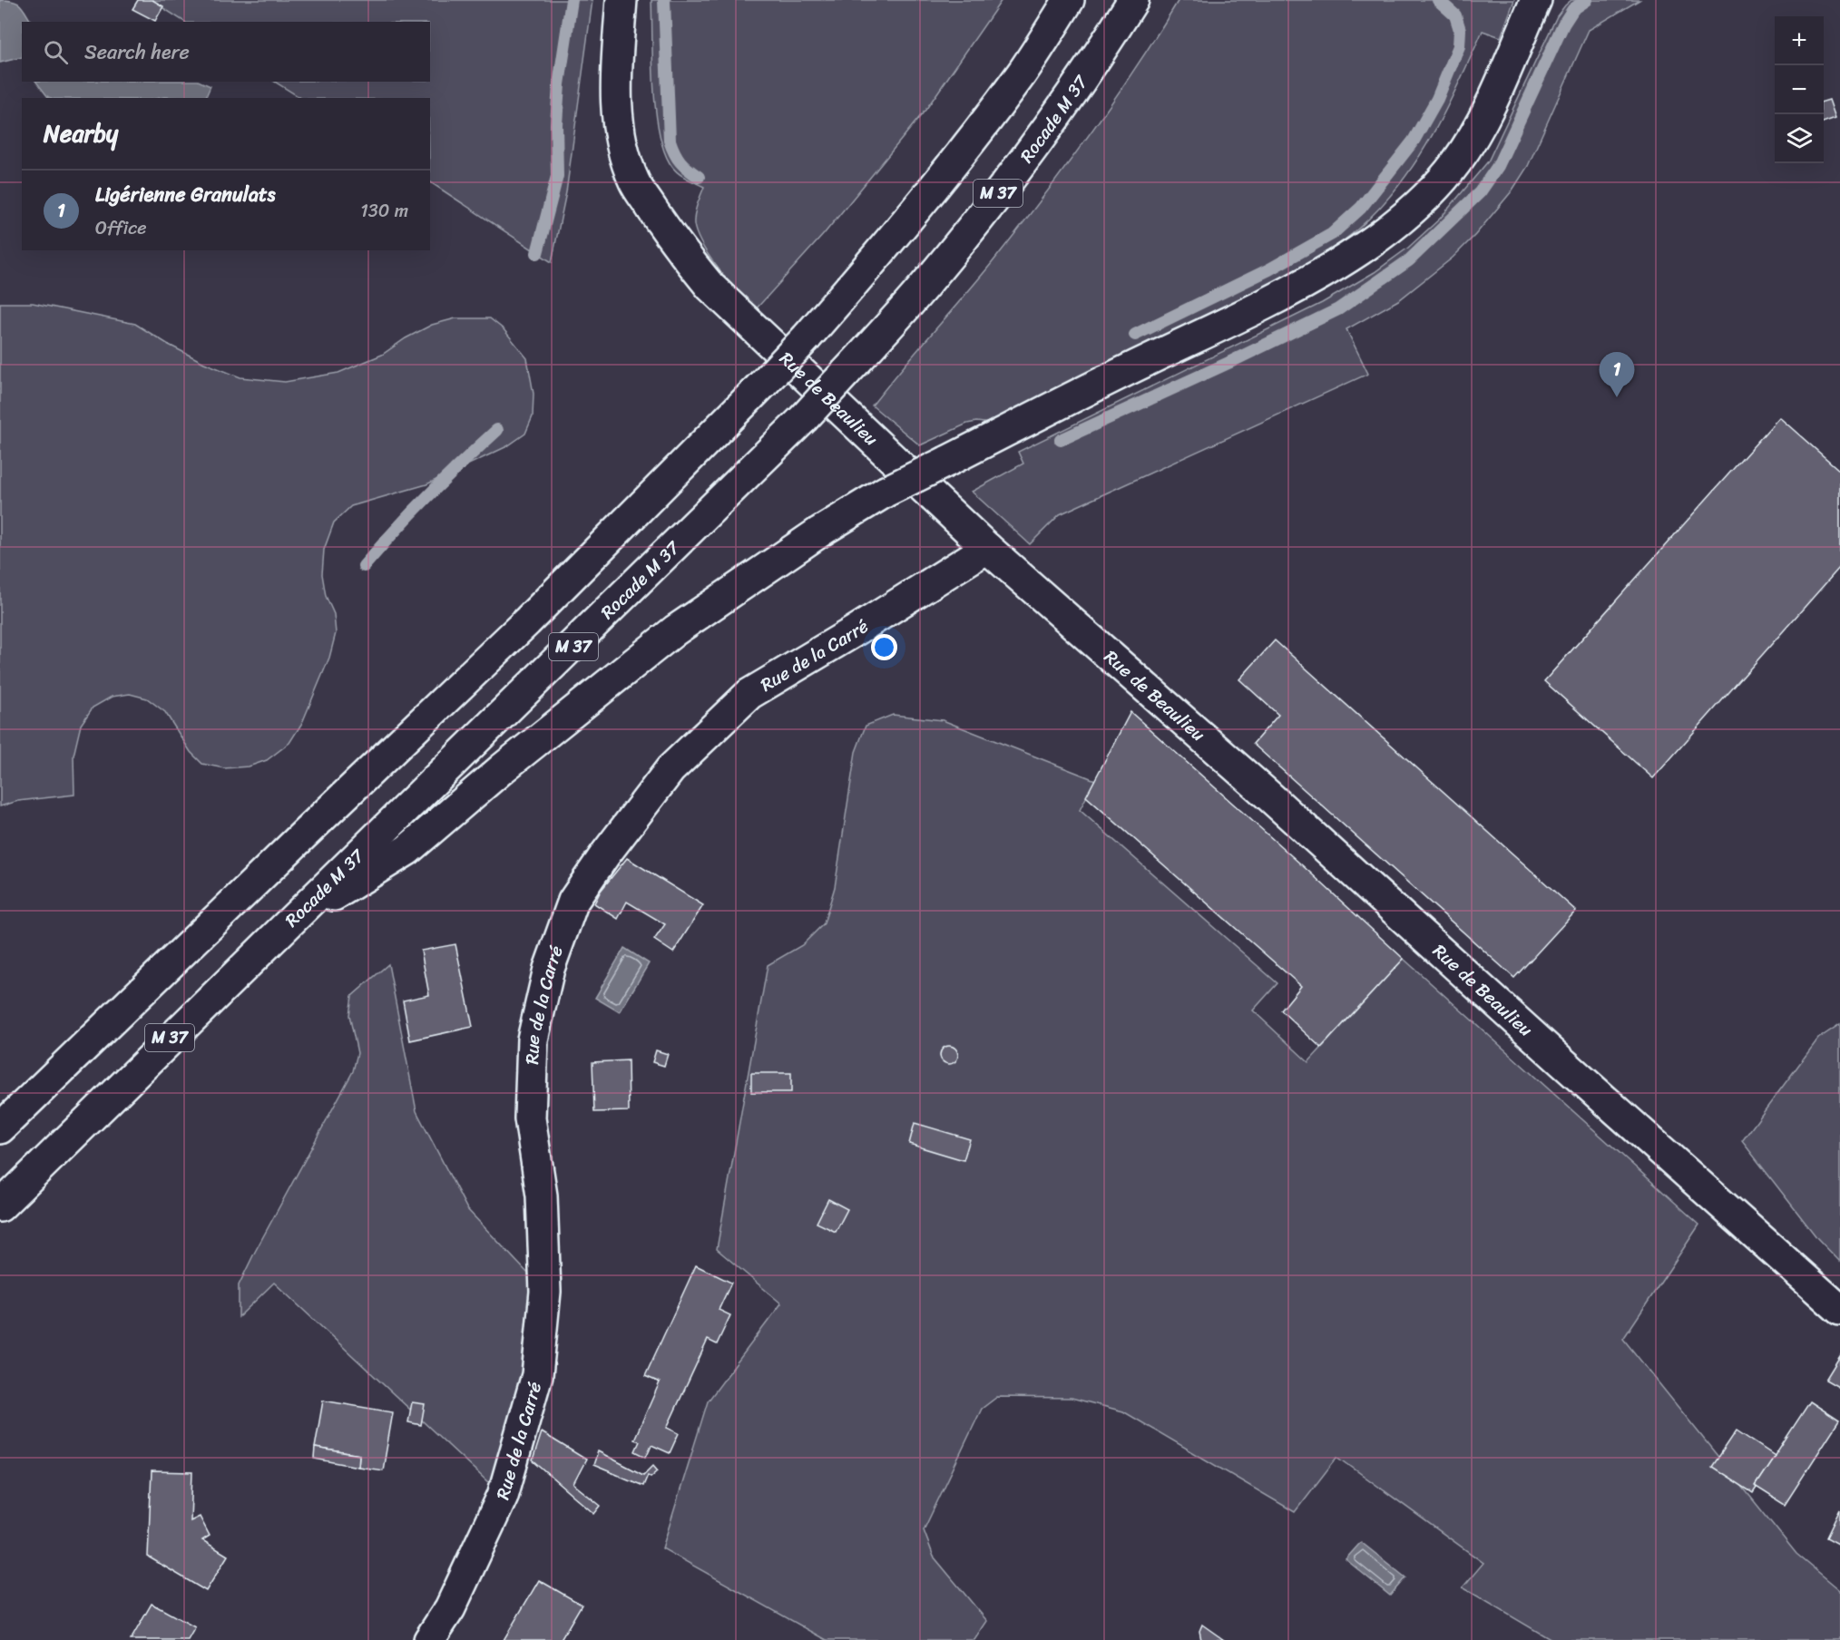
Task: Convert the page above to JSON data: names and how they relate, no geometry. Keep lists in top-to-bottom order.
{
  "streets": {
    "main road": [
      "Rocade M 37",
      "M 37",
      "Rue de Beaulieu",
      "Rue de la Carré"
    ]
  },
  "crossings": [
    ["Rue de Beaulieu", "Rue de la Carré"]
  ],
  "page": {
    "map_buttons": ["+", "−"],
    "search": "Search here",
    "heading": "Nearby",
    "list": [
      {
        "mark": "1",
        "name": "Ligérienne Granulats",
        "note": "Office",
        "value": "130 m"
      }
    ],
    "pins": "1"
  }
}
